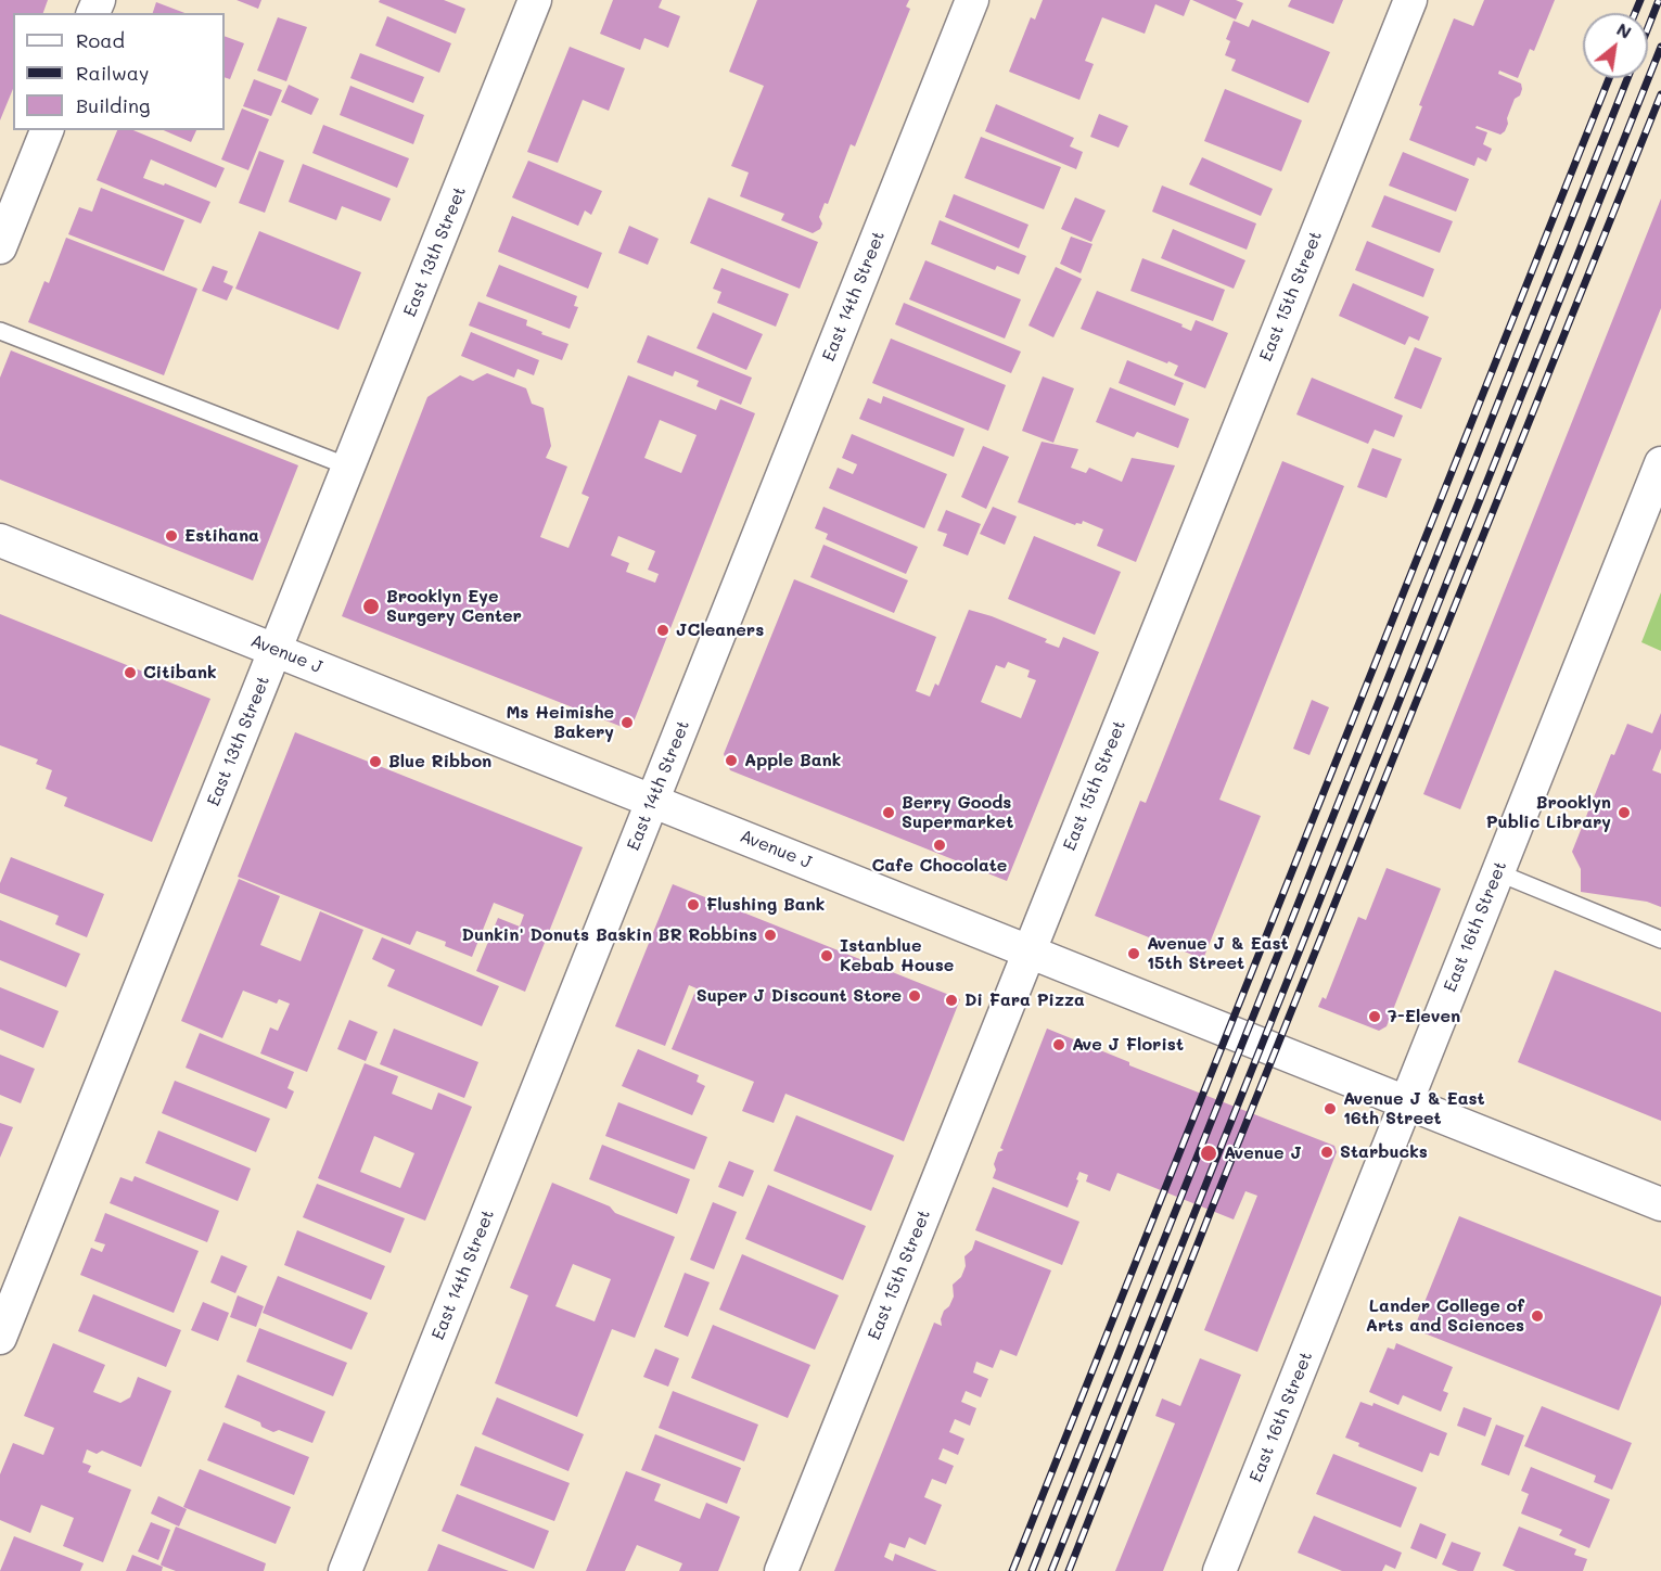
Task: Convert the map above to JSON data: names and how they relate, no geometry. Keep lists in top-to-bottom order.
{
  "streets": {
    "street": [
      "East 13th Street",
      "East 14th Street",
      "East 15th Street",
      "Avenue J",
      "East 16th Street"
    ]
  },
  "crossings": [
    ["East 13th Street", "Avenue J"],
    ["East 14th Street", "Avenue J"],
    ["East 15th Street", "Avenue J"],
    ["Avenue J", "East 16th Street"]
  ],
  "places": [
    "Estihana",
    "Brooklyn Eye Surgery Center",
    "JCleaners",
    "Citibank",
    "Ms Heimishe Bakery",
    "Apple Bank",
    "Blue Ribbon",
    "Berry Goods Supermarket",
    "Brooklyn Public Library",
    "Cafe Chocolate",
    "Flushing Bank",
    "Dunkin' Donuts Baskin BR Robbins",
    "Avenue J & East 15th Street",
    "Istanblue Kebab House",
    "Super J Discount Store",
    "Di Fara Pizza",
    "7-Eleven",
    "Ave J Florist",
    "Avenue J & East 16th Street",
    "Starbucks",
    "Avenue J",
    "Lander College of Arts and Sciences"
  ],
  "legend": ["Road", "Railway", "Building"],
  "north": "top right"
}
